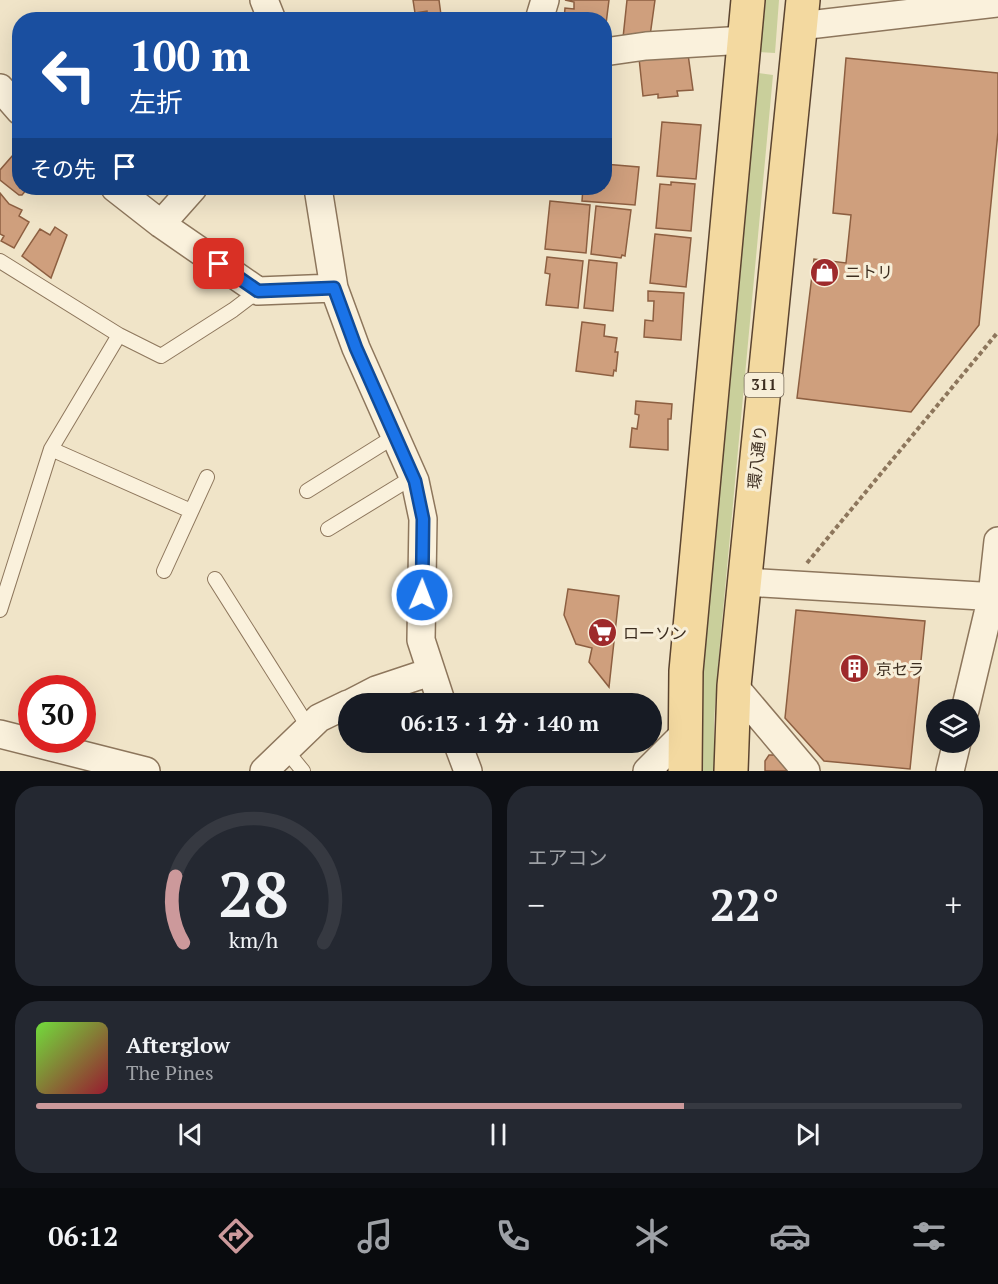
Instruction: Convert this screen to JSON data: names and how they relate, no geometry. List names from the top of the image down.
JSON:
{
  "streets": {
    "main road": ["311", "環八通り"]
  },
  "places": {
    "shop": ["ニトリ"],
    "supermarket": ["ローソン"],
    "building": ["京セラ"]
  },
  "page": {
    "turn": ["100 m", "左折"],
    "then": "その先",
    "limit": "30",
    "trip": "06:13 · 1 分 · 140 m",
    "tile": "エアコン",
    "heat": ["−", "22°", "+"],
    "song": ["Afterglow", "The Pines"],
    "tabs": "06:12",
    "gauge": ["28", "km/h"]
  }
}
